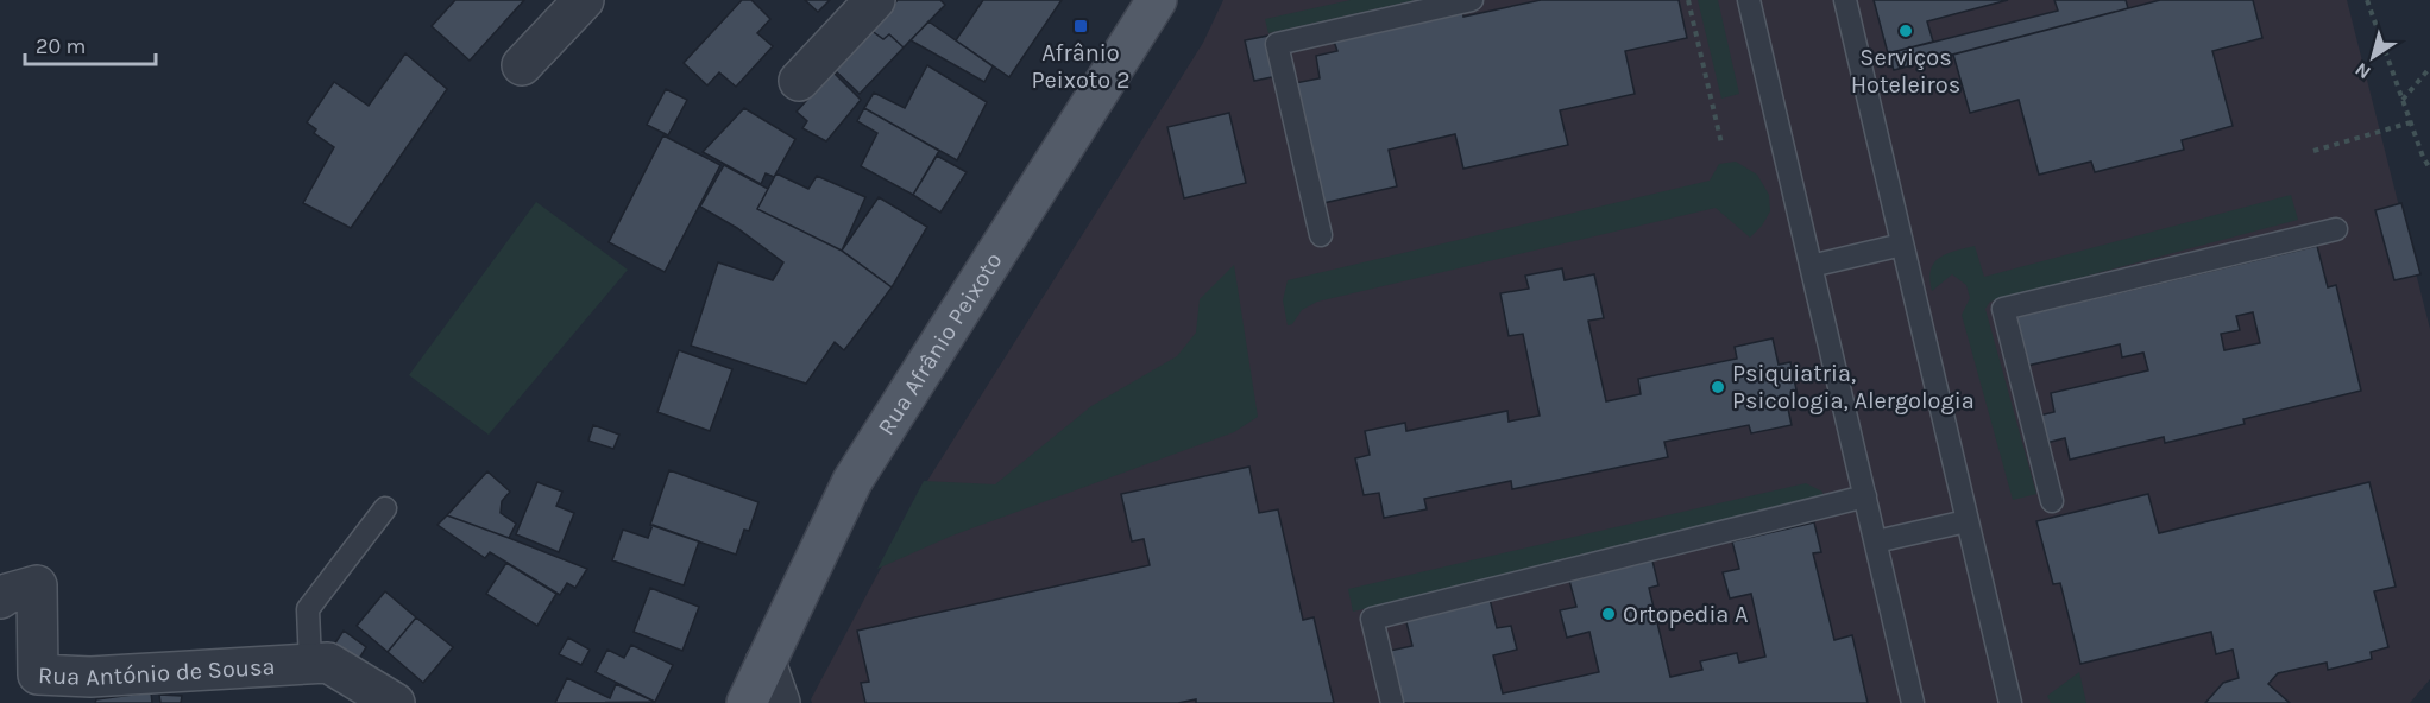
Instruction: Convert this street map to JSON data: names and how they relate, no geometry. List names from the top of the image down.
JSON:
{
  "streets": {
    "main road": ["Rua Afrânio Peixoto"],
    "street": ["Rua António de Sousa"]
  },
  "places": {
    "transit": ["Afrânio Peixoto 2"],
    "other": ["Serviços Hoteleiros", "Psiquiatria, Psicologia, Alergologia", "Ortopedia A"]
  },
  "scale_bar": "20 m",
  "north": "bottom left"
}
